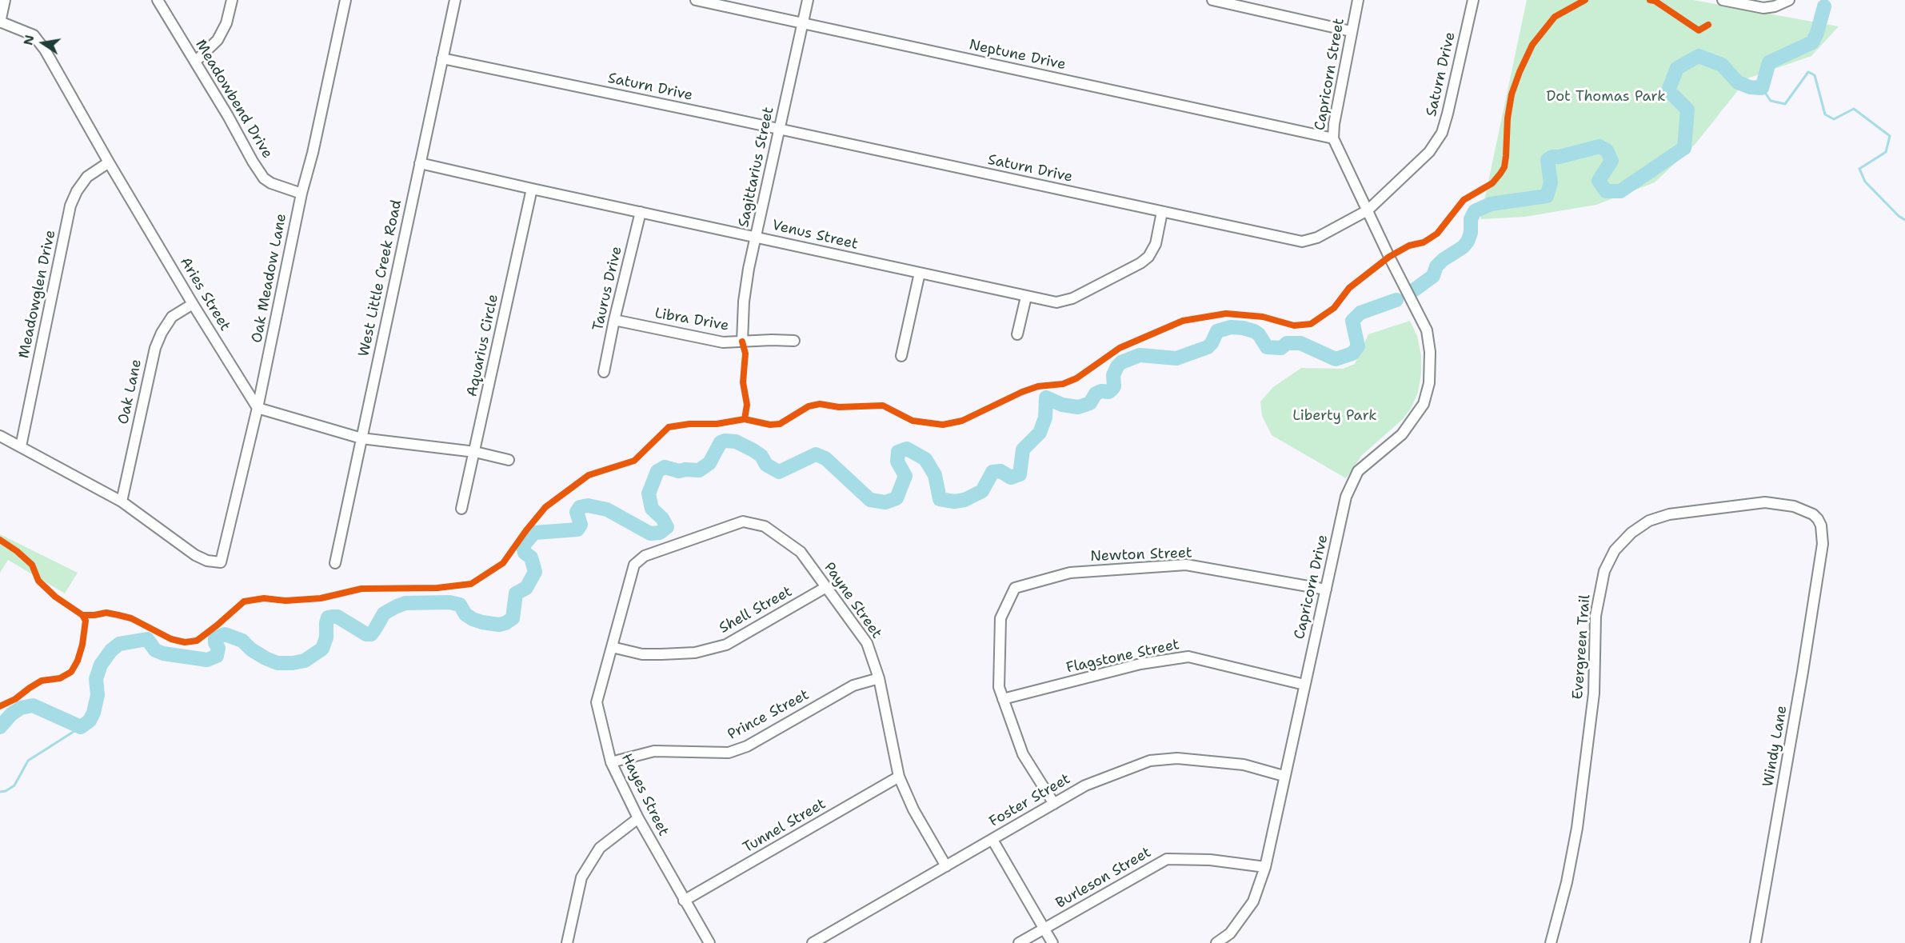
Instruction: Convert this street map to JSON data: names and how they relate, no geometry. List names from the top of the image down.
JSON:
{
  "streets": {
    "street": [
      "Neptune Drive",
      "Capricorn Street",
      "Saturn Drive",
      "Meadowbend Drive",
      "Sagittarius Street",
      "Venus Street",
      "Oak Meadow Lane",
      "West Little Creek Road",
      "Taurus Drive",
      "Meadowglen Drive",
      "Aries Street",
      "Libra Drive",
      "Aquarius Circle",
      "Oak Lane",
      "Newton Street",
      "Capricorn Drive",
      "Payne Street",
      "Shell Street",
      "Evergreen Trail",
      "Flagstone Street",
      "Prince Street",
      "Windy Lane",
      "Hayes Street",
      "Foster Street",
      "Tunnel Street",
      "Burleson Street"
    ]
  },
  "crossings": [
    ["Neptune Drive", "Capricorn Street"],
    ["Neptune Drive", "Sagittarius Street"],
    ["Capricorn Street", "Saturn Drive"],
    ["Capricorn Street", "Capricorn Drive"],
    ["Saturn Drive", "Sagittarius Street"],
    ["Saturn Drive", "Venus Street"],
    ["Saturn Drive", "West Little Creek Road"],
    ["Meadowbend Drive", "Oak Meadow Lane"],
    ["Sagittarius Street", "Venus Street"],
    ["Sagittarius Street", "Libra Drive"],
    ["Venus Street", "West Little Creek Road"],
    ["Venus Street", "Taurus Drive"],
    ["Venus Street", "Aquarius Circle"],
    ["Oak Meadow Lane", "Aries Street"],
    ["Oak Meadow Lane", "Oak Lane"],
    ["Taurus Drive", "Libra Drive"],
    ["Meadowglen Drive", "Aries Street"],
    ["Aries Street", "Oak Lane"],
    ["Newton Street", "Capricorn Drive"],
    ["Newton Street", "Flagstone Street"],
    ["Capricorn Drive", "Flagstone Street"],
    ["Capricorn Drive", "Foster Street"],
    ["Capricorn Drive", "Burleson Street"],
    ["Payne Street", "Shell Street"],
    ["Payne Street", "Prince Street"],
    ["Payne Street", "Hayes Street"],
    ["Payne Street", "Foster Street"],
    ["Payne Street", "Tunnel Street"],
    ["Shell Street", "Hayes Street"],
    ["Evergreen Trail", "Windy Lane"],
    ["Prince Street", "Hayes Street"],
    ["Hayes Street", "Tunnel Street"]
  ],
  "parks": ["Dot Thomas Park", "Liberty Park"],
  "north": "left"
}
